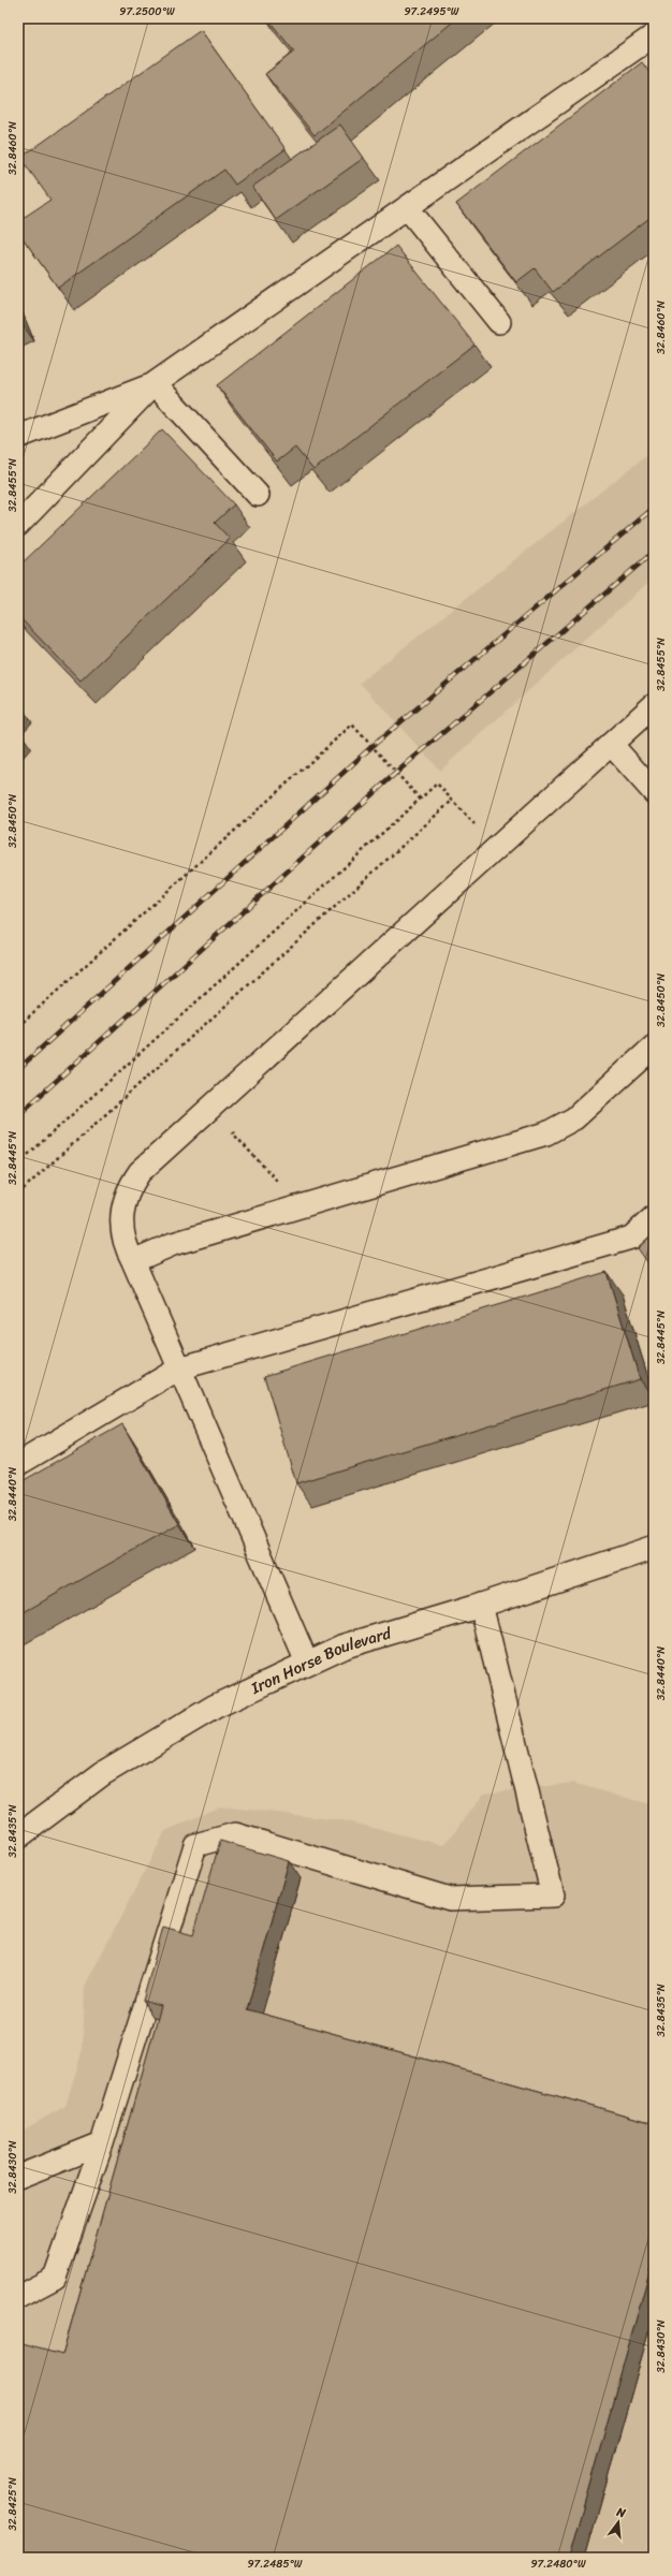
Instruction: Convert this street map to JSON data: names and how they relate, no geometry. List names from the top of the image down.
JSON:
{
  "streets": {
    "street": ["Iron Horse Boulevard"]
  },
  "north": "top",
  "coordinates": [
    "97.2500°W",
    "97.2495°W",
    "32.8460°N",
    "32.8455°N",
    "32.8450°N",
    "32.8445°N",
    "32.8440°N",
    "32.8435°N",
    "32.8430°N",
    "32.8425°N",
    "97.2485°W",
    "97.2480°W"
  ]
}
